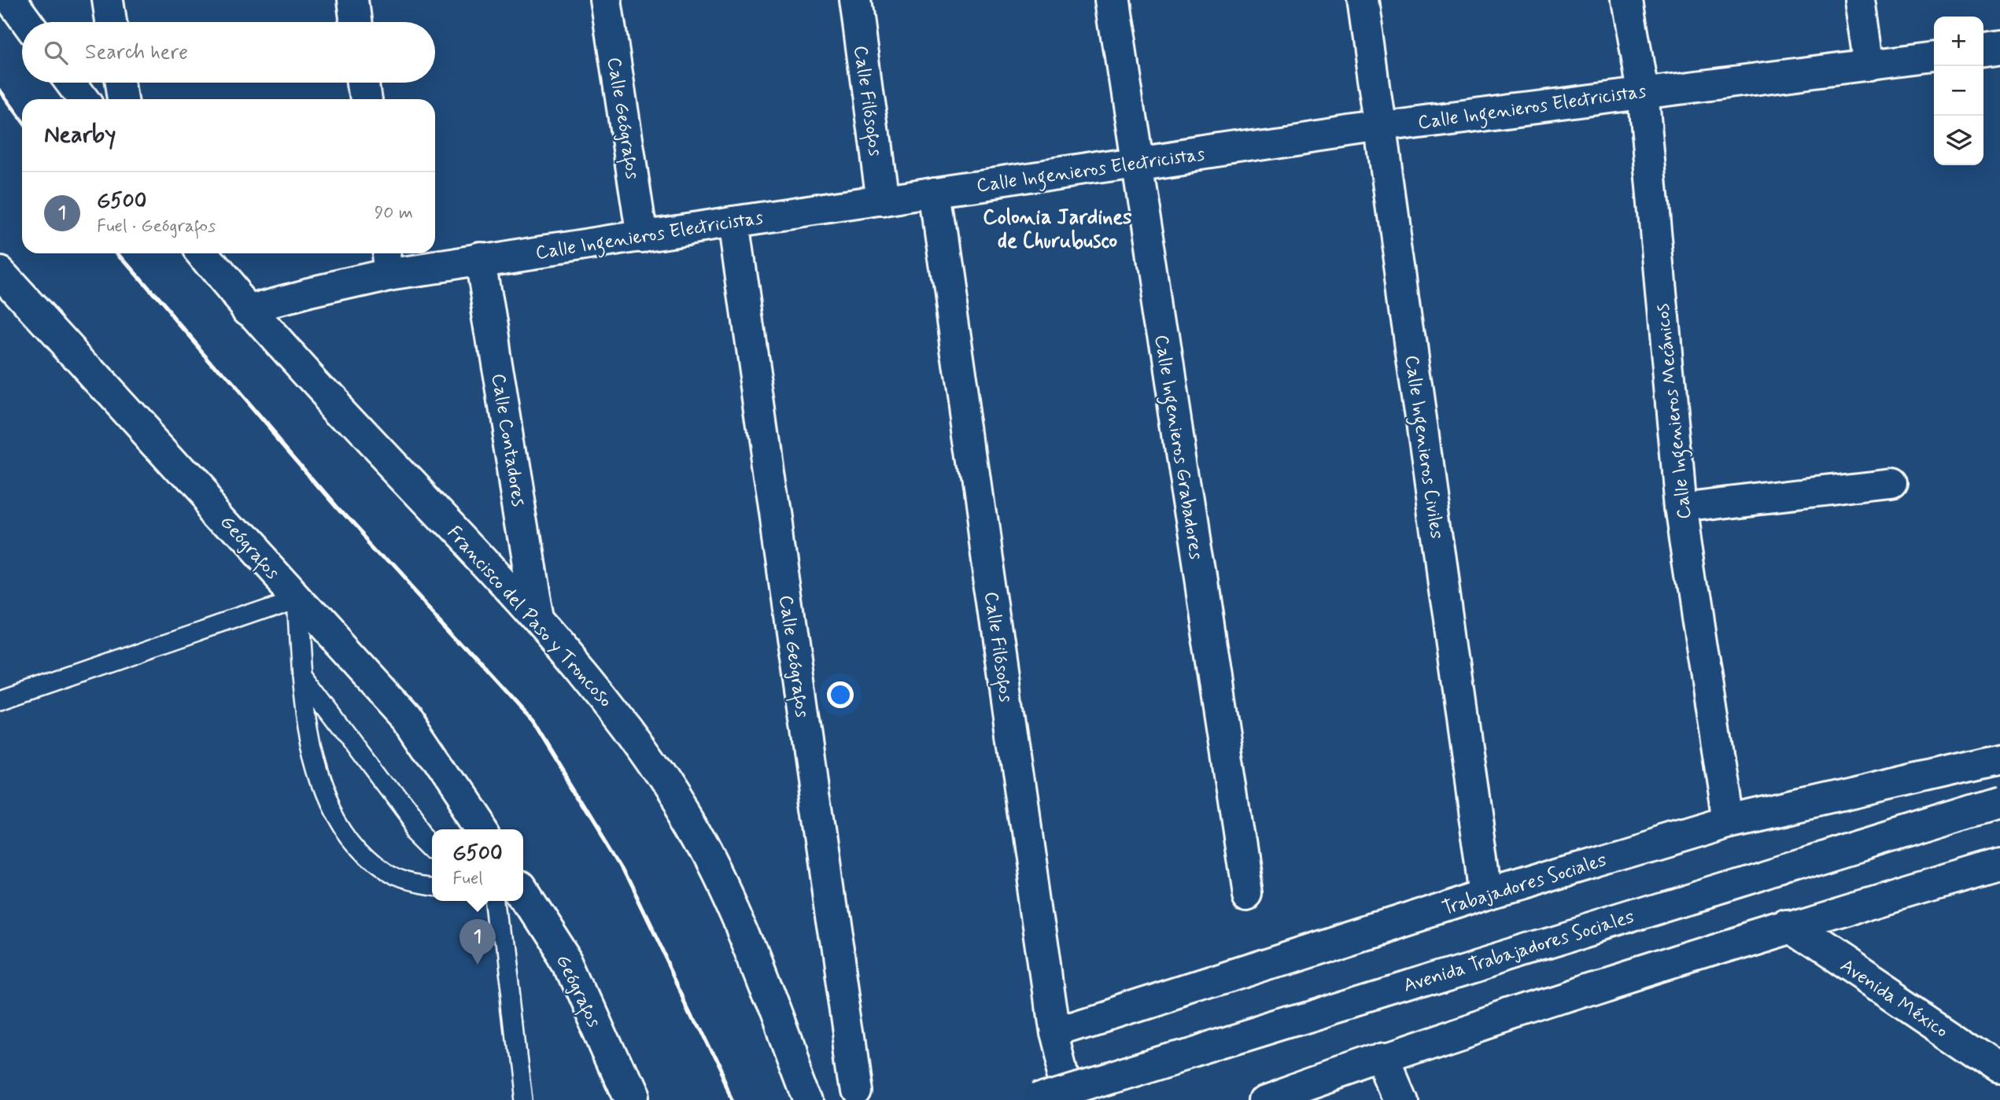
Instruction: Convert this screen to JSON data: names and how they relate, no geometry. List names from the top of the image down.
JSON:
{
  "streets": {
    "street": [
      "Calle Filósofos",
      "Calle Ingenieros Electricistas",
      "Calle Geógrafos",
      "Calle Ingenieros Mecánicos",
      "Calle Contadores",
      "Calle Ingenieros Grabadores",
      "Calle Ingenieros Civiles",
      "Geógrafos",
      "Francisco del Paso y Troncoso",
      "Trabajadores Sociales",
      "Avenida Trabajadores Sociales",
      "Avenida México"
    ]
  },
  "crossings": [
    ["Calle Filósofos", "Calle Ingenieros Electricistas"],
    ["Calle Filósofos", "Trabajadores Sociales"],
    ["Calle Ingenieros Electricistas", "Calle Geógrafos"],
    ["Calle Ingenieros Electricistas", "Calle Ingenieros Mecánicos"],
    ["Calle Ingenieros Electricistas", "Calle Contadores"],
    ["Calle Ingenieros Electricistas", "Calle Ingenieros Grabadores"],
    ["Calle Ingenieros Electricistas", "Calle Ingenieros Civiles"],
    ["Calle Ingenieros Electricistas", "Francisco del Paso y Troncoso"],
    ["Calle Ingenieros Mecánicos", "Trabajadores Sociales"],
    ["Calle Contadores", "Francisco del Paso y Troncoso"],
    ["Calle Ingenieros Civiles", "Trabajadores Sociales"]
  ],
  "districts": ["Colonia Jardines de Churubusco"],
  "page": {
    "map_buttons": ["+", "−"],
    "search": "Search here",
    "heading": "Nearby",
    "list": [
      {
        "mark": "1",
        "name": "G500",
        "note": "Fuel · Geógrafos",
        "value": "90 m"
      }
    ],
    "popup": ["G500", "Fuel"],
    "pins": "1"
  }
}
